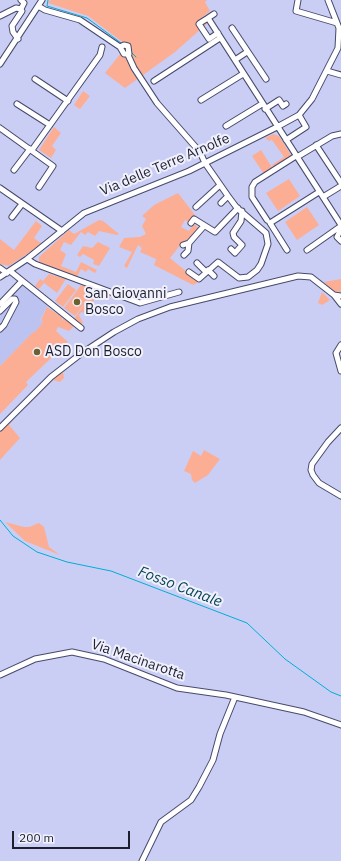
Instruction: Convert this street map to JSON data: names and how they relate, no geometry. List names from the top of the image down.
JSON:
{
  "streets": {
    "street": ["Via delle Terre Arnolfe", "Via Macinarotta"]
  },
  "water": ["Fosso Canale"],
  "places": ["San Giovanni Bosco", "ASD Don Bosco"],
  "scale_bar": "200 m"
}
